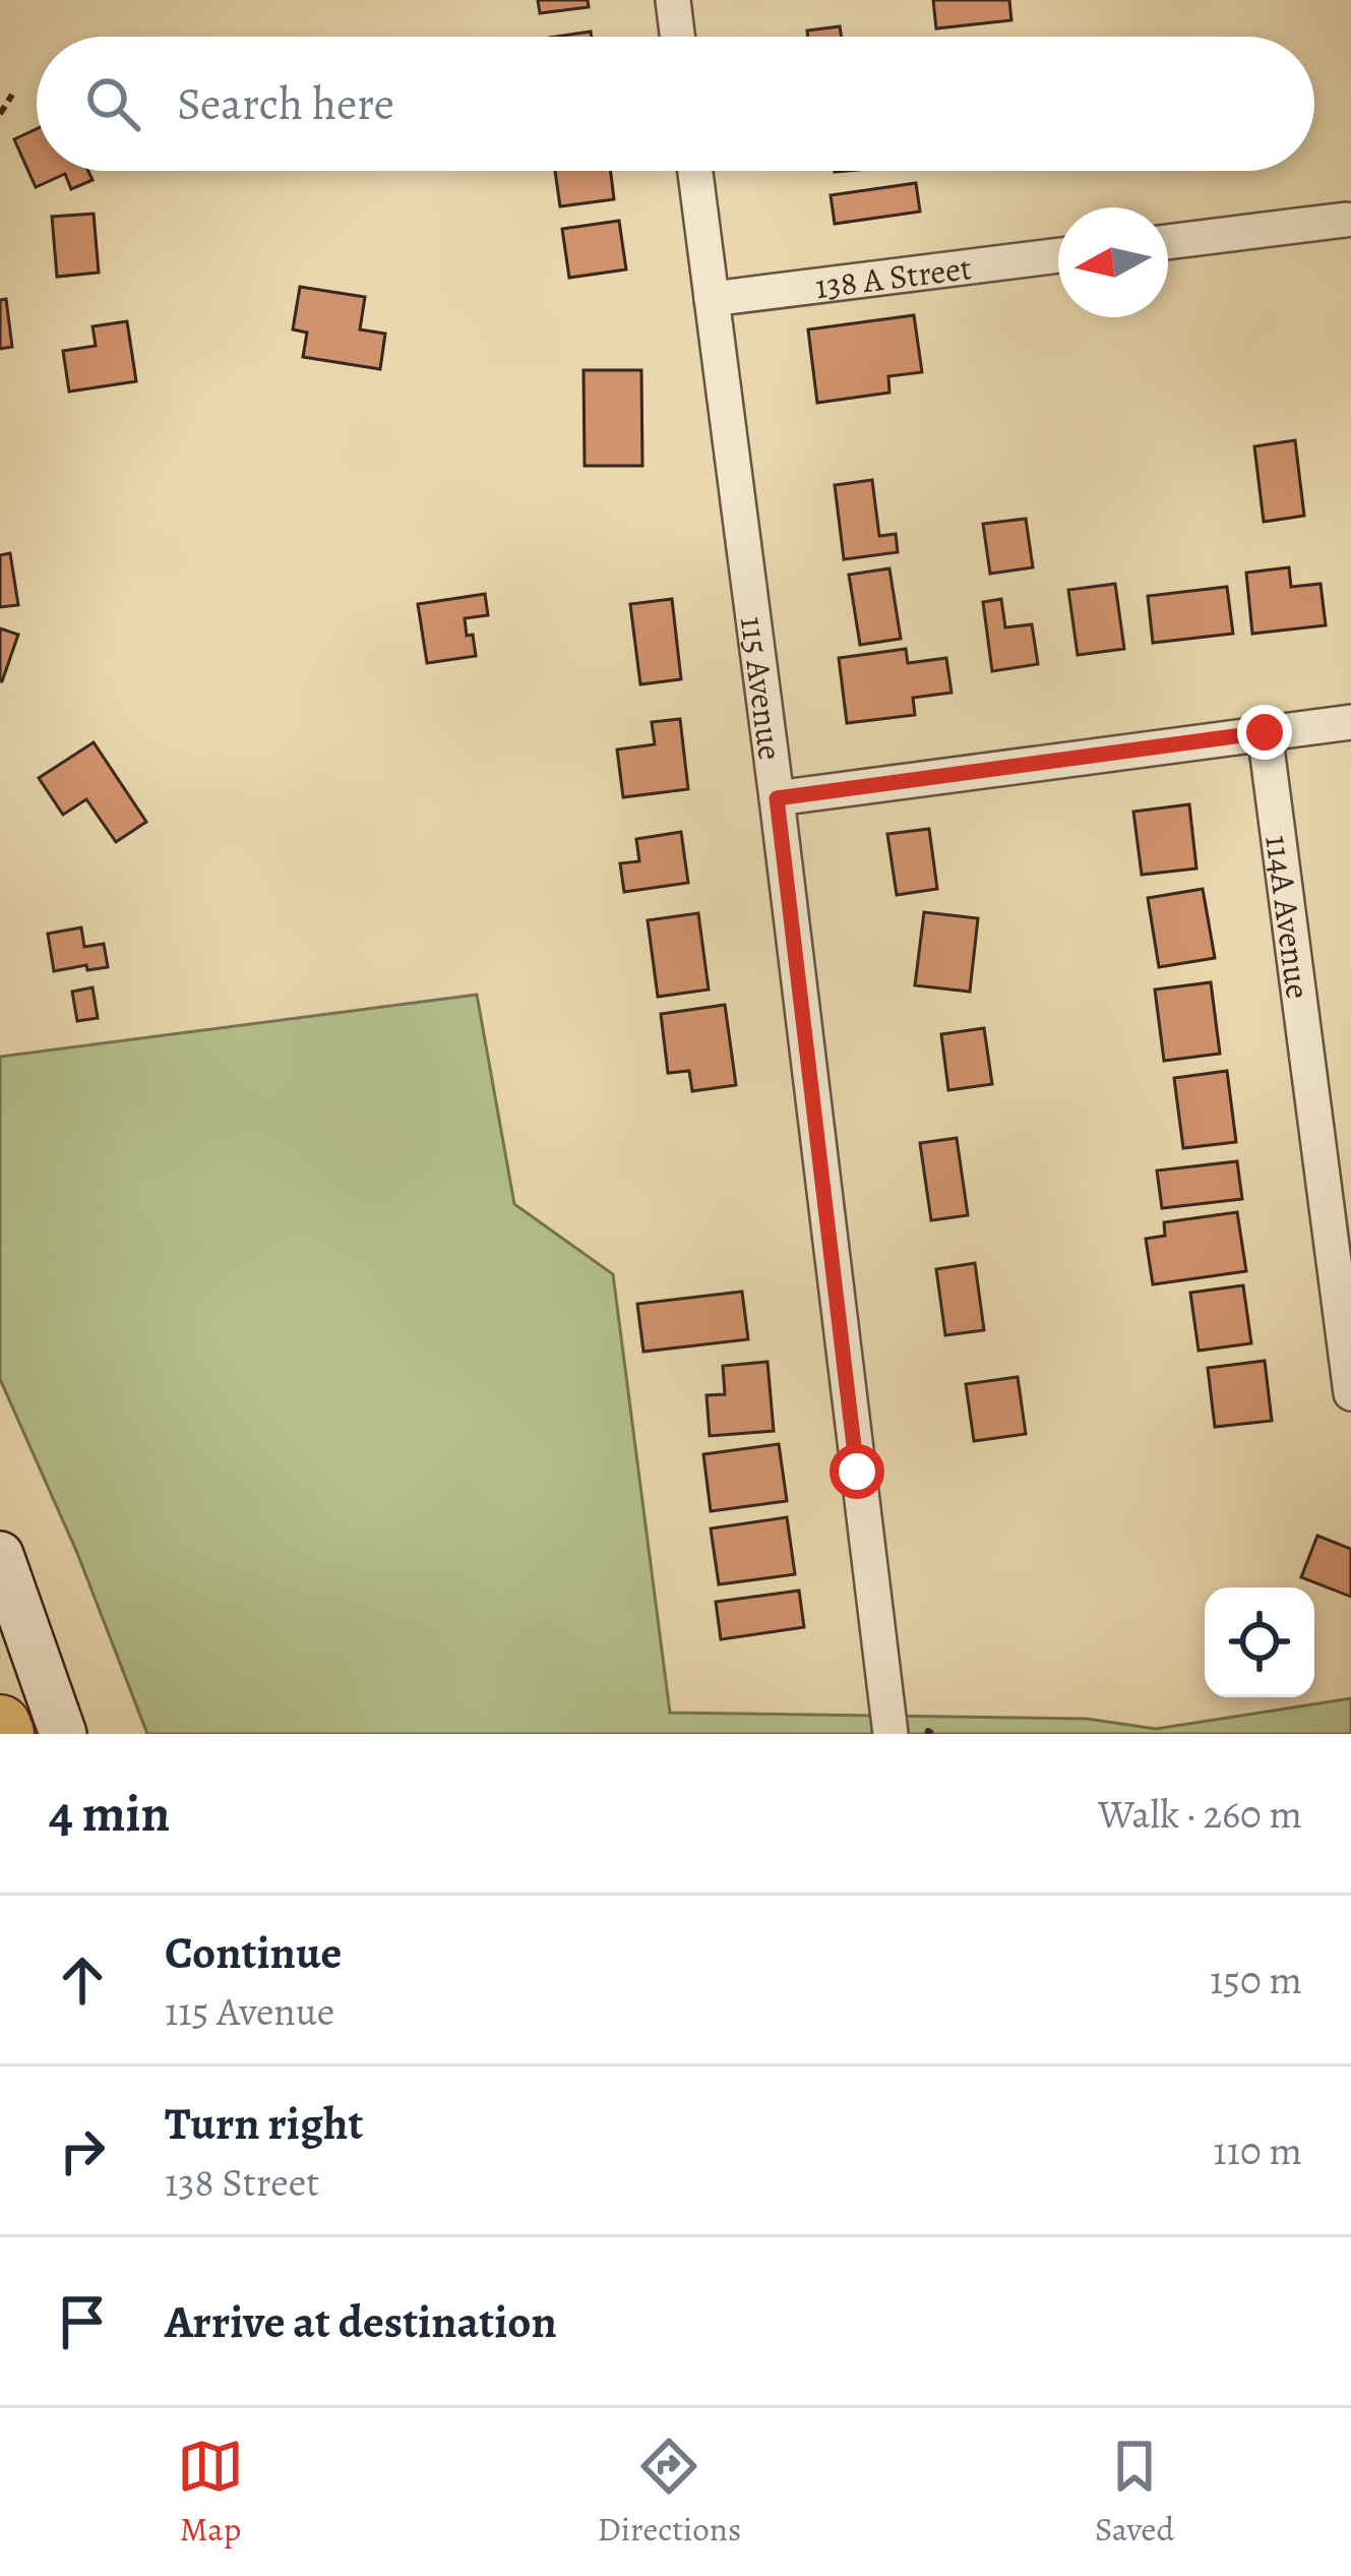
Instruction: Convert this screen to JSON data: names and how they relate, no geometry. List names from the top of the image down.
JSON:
{
  "streets": {
    "street": ["138 A Street", "115 Avenue", "114A Avenue"]
  },
  "crossings": [
    ["138 A Street", "115 Avenue"]
  ],
  "north": "left",
  "page": {
    "search": "Search here",
    "heading": ["4 min", "Walk · 260 m"],
    "list": [
      ["Continue", "115 Avenue", "150 m"],
      ["Turn right", "138 Street", "110 m"],
      "Arrive at destination"
    ],
    "nav": ["Map", "Directions", "Saved"]
  }
}
